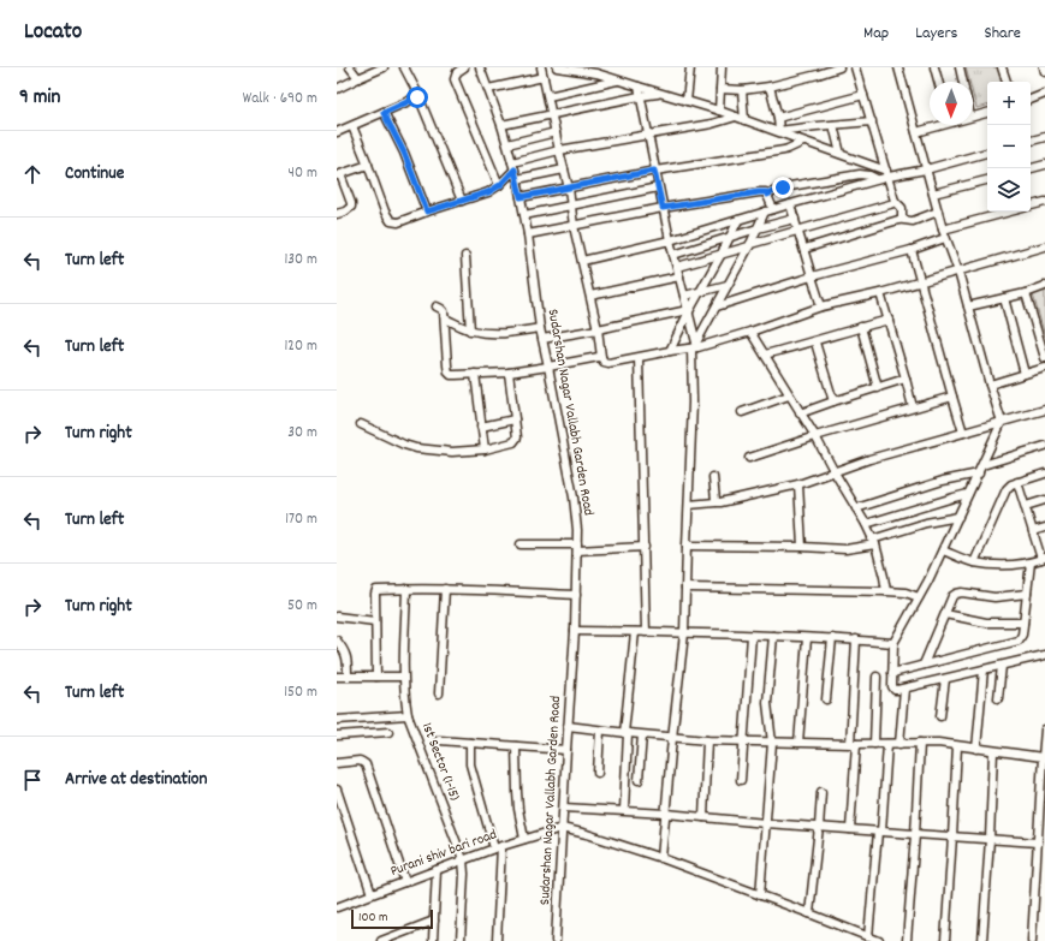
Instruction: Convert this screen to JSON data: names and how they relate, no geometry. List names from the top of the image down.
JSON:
{
  "streets": {
    "street": ["Sudarshan Nagar Vallabh Garden Road", "1st Sector (1-15)", "Purani shiv bari road"]
  },
  "crossings": [
    ["Sudarshan Nagar Vallabh Garden Road", "Purani shiv bari road"],
    ["1st Sector (1-15)", "Purani shiv bari road"]
  ],
  "scale_bar": "100 m",
  "north": "bottom",
  "page": {
    "header": "Locato",
    "nav": ["Map", "Layers", "Share"],
    "heading": ["9 min", "Walk · 690 m"],
    "map_buttons": ["+", "−"],
    "list": [
      ["Continue", "40 m"],
      ["Turn left", "130 m"],
      ["Turn left", "120 m"],
      ["Turn right", "30 m"],
      ["Turn left", "170 m"],
      ["Turn right", "50 m"],
      ["Turn left", "150 m"],
      "Arrive at destination"
    ],
    "scale": "100 m"
  }
}
